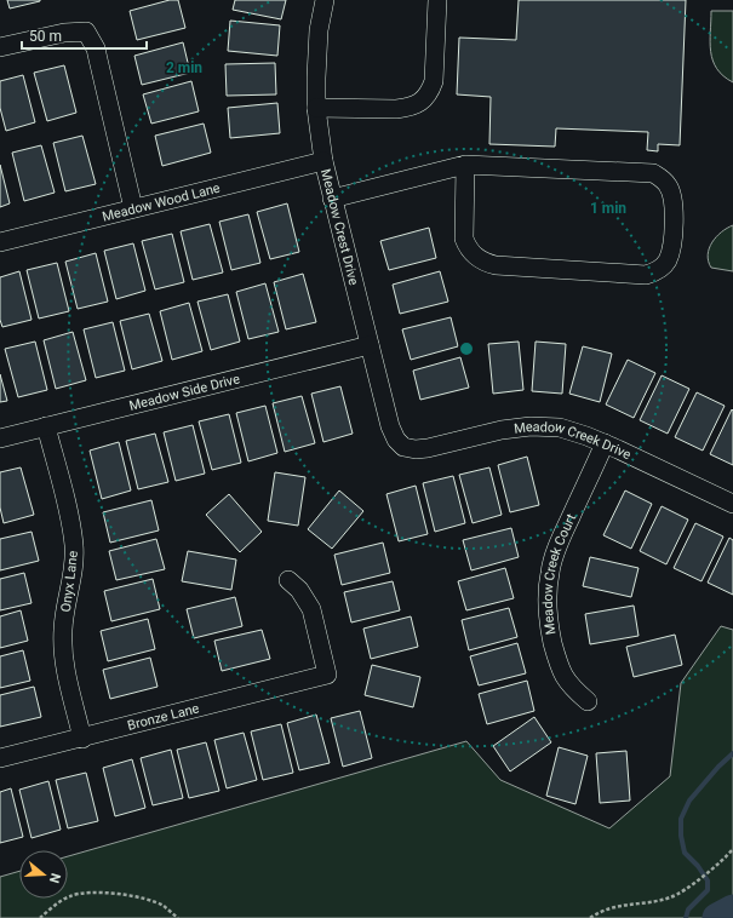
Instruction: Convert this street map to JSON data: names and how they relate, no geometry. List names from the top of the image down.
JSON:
{
  "streets": {
    "street": [
      "Meadow Wood Lane",
      "Meadow Crest Drive",
      "Meadow Side Drive",
      "Meadow Creek Drive",
      "Meadow Creek Court",
      "Onyx Lane",
      "Bronze Lane"
    ]
  },
  "crossings": [
    ["Meadow Wood Lane", "Meadow Crest Drive"],
    ["Meadow Crest Drive", "Meadow Side Drive"],
    ["Meadow Crest Drive", "Meadow Creek Drive"],
    ["Meadow Side Drive", "Onyx Lane"],
    ["Meadow Creek Drive", "Meadow Creek Court"],
    ["Onyx Lane", "Bronze Lane"]
  ],
  "scale_bar": "50 m",
  "north": "right",
  "rings": ["2 min", "1 min"]
}
